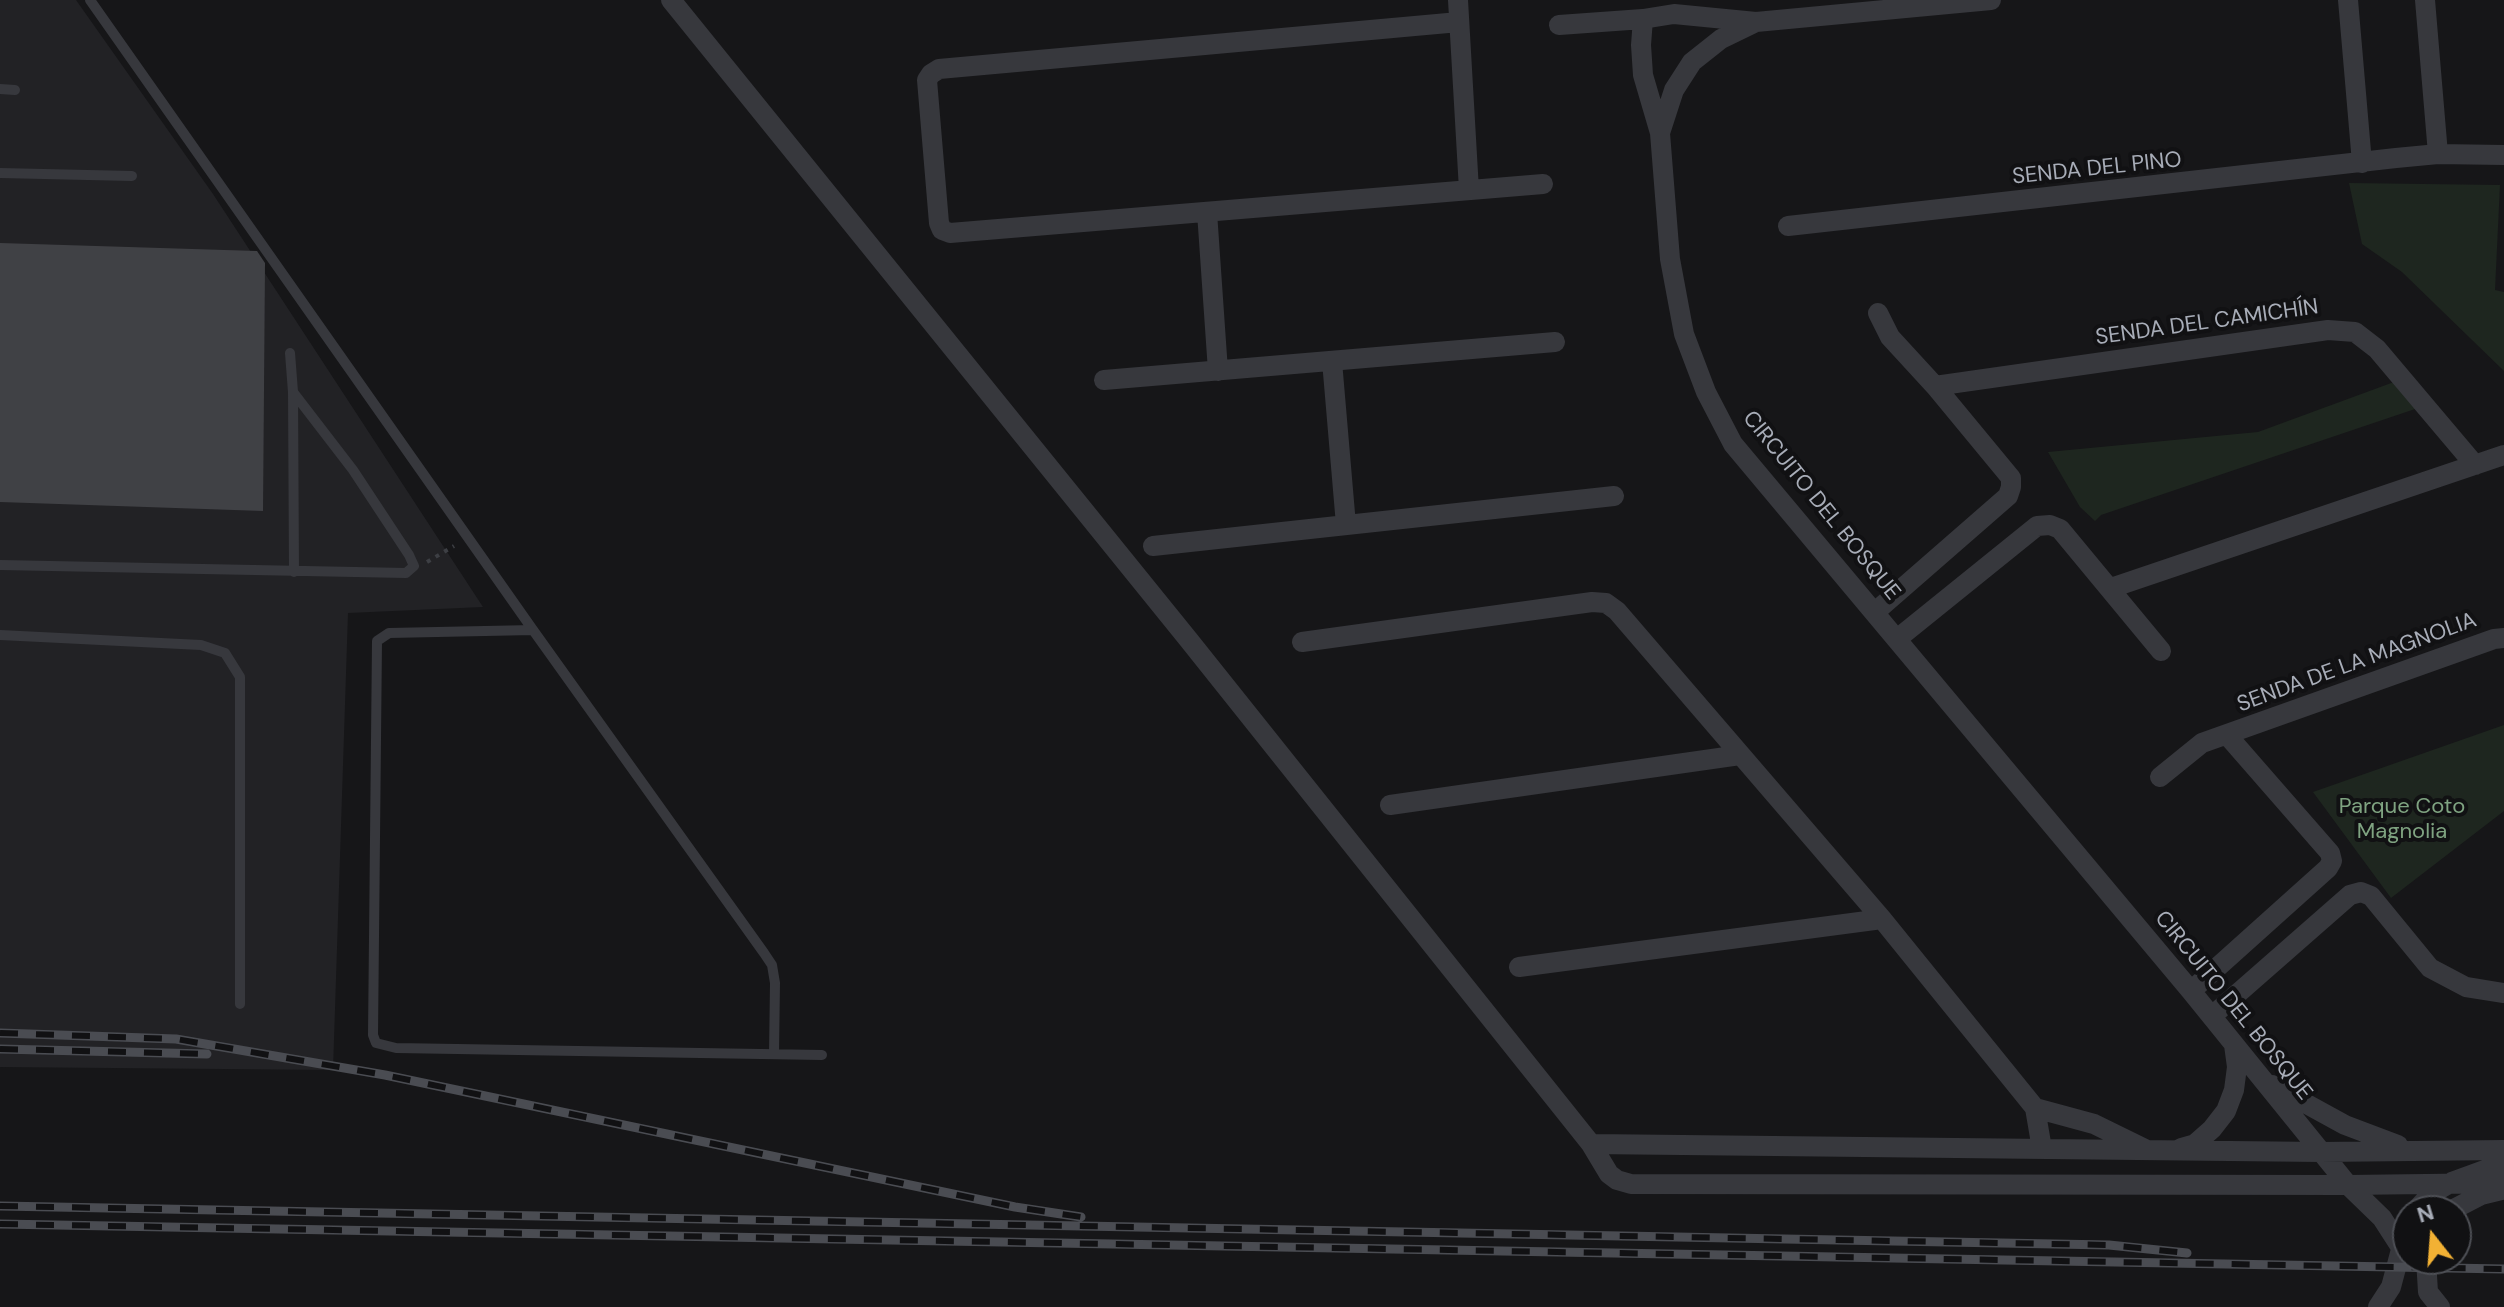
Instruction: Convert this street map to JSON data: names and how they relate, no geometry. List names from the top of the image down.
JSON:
{
  "streets": {
    "street": [
      "SENDA DEL PINO",
      "SENDA DEL CAMICHÍN",
      "CIRCUITO DEL BOSQUE",
      "SENDA DE LA MAGNOLIA"
    ]
  },
  "crossings": [
    ["CIRCUITO DEL BOSQUE", "SENDA DE LA MAGNOLIA"]
  ],
  "parks": ["Parque Coto Magnolia"],
  "north": "top"
}
